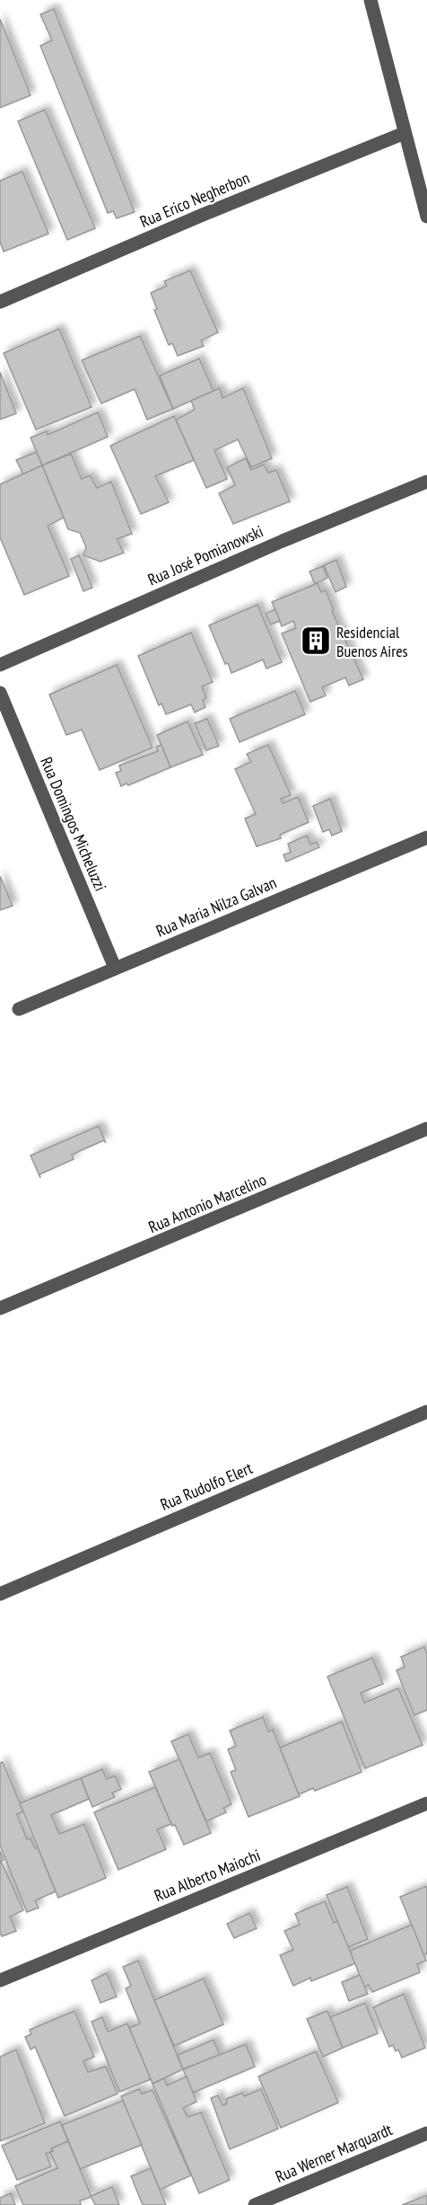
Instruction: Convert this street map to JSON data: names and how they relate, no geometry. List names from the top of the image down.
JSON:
{
  "streets": {
    "street": [
      "Rua Erico Negherbon",
      "Rua José Pomianowski",
      "Rua Domingos Micheluzzi",
      "Rua Maria Nilza Galvan",
      "Rua Antonio Marcelino",
      "Rua Rudolfo Elert",
      "Rua Alberto Maiochi",
      "Rua Werner Marquardt"
    ]
  },
  "crossings": [
    ["Rua Domingos Micheluzzi", "Rua Maria Nilza Galvan"]
  ],
  "places": {
    "building": ["Residencial Buenos Aires"]
  }
}
